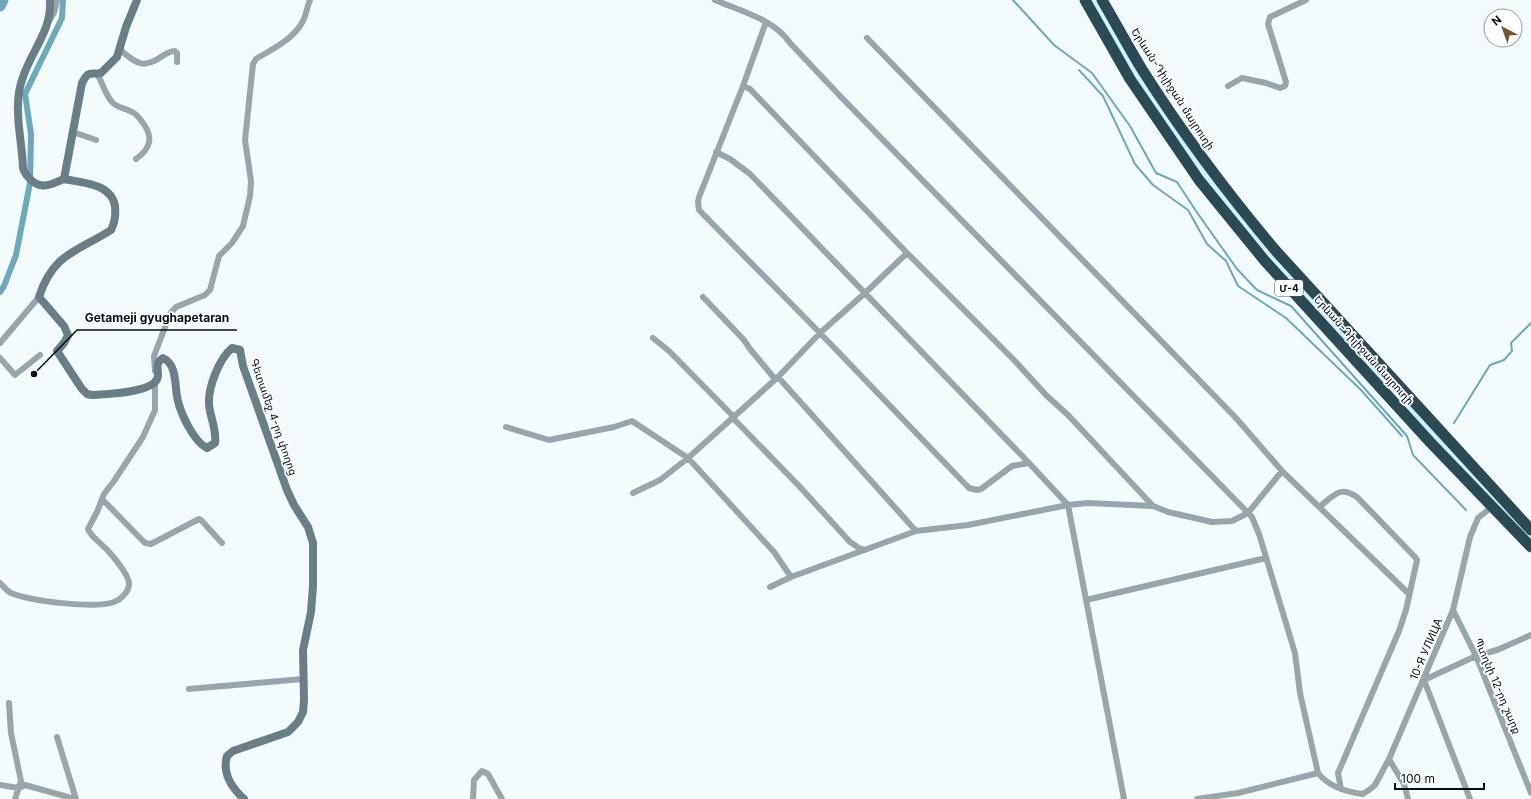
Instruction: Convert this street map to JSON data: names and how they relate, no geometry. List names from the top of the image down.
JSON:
{
  "streets": {
    "highway": ["Երևան-Դիլիջան մայրուղի", "Մ-4"],
    "street": ["Գետամեջ 4-րդ փողոց", "10-Я УЛИЦА", "Պտղնի 12-րդ շարք"]
  },
  "crossings": [
    ["Երևան-Դիլիջան մայրուղի", "10-Я УЛИЦА"],
    ["10-Я УЛИЦА", "Պտղնի 12-րդ շարք"]
  ],
  "places": ["Getameji gyughapetaran"],
  "scale_bar": "100 m",
  "north": "top left"
}
